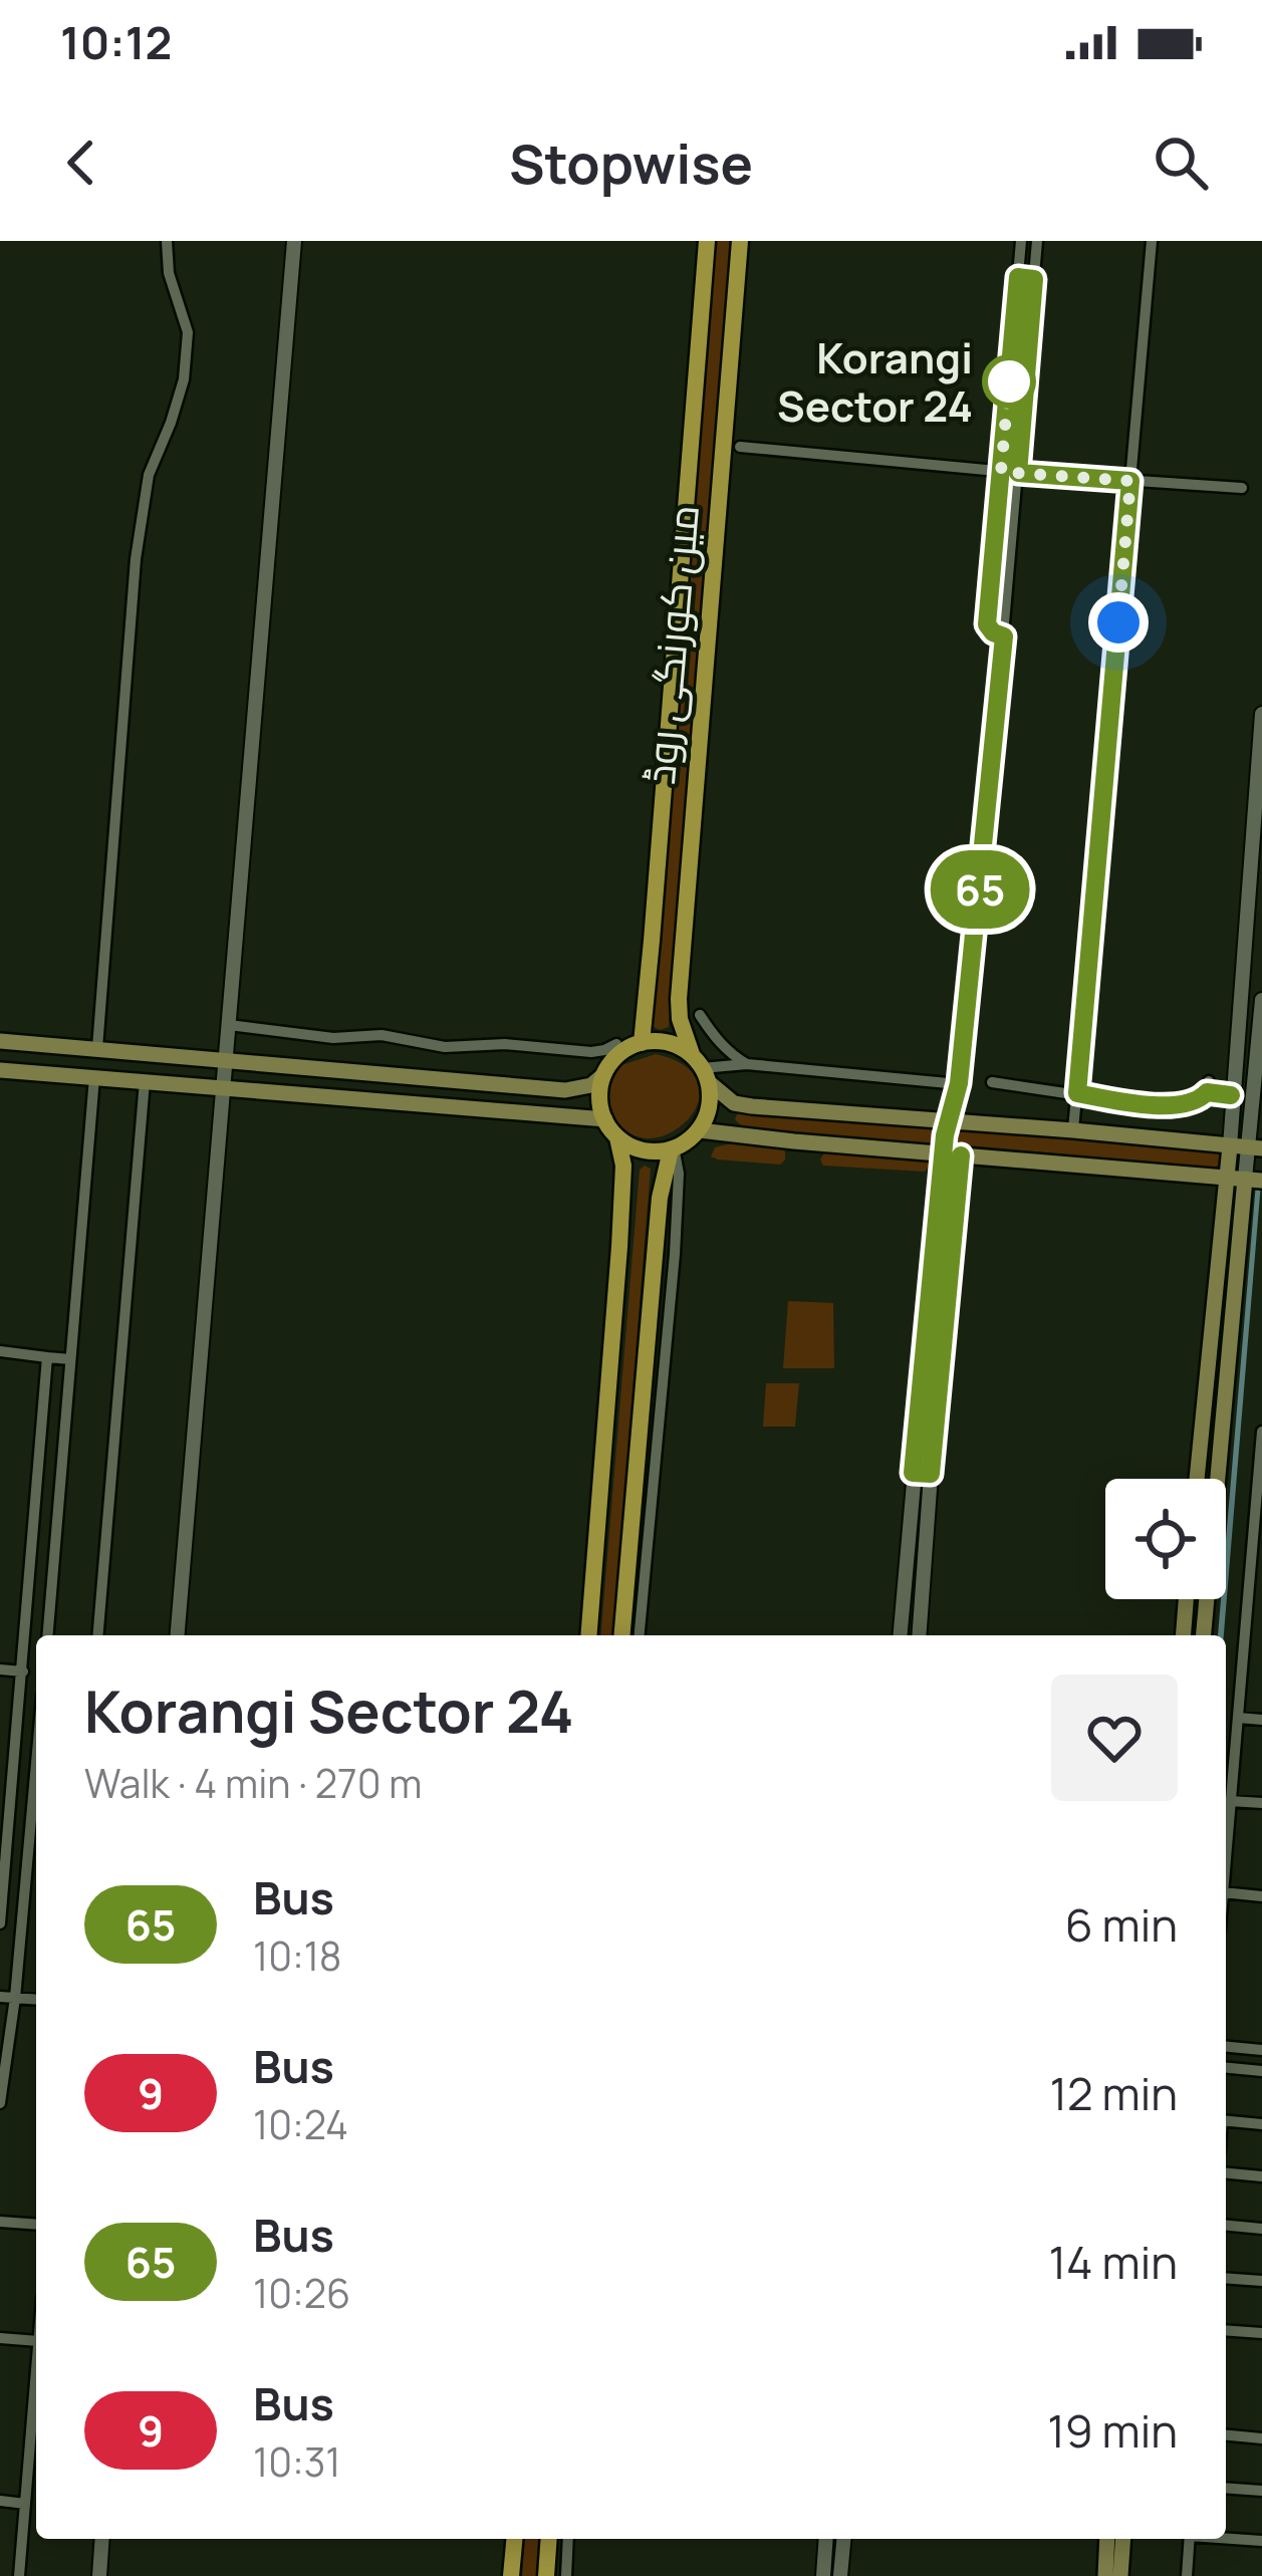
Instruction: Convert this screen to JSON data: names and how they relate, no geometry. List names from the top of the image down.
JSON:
{
  "streets": {
    "main road": ["مین کورنگی روڈ"]
  },
  "places": ["Korangi Sector 24"],
  "lines": ["bus line 65"],
  "page": {
    "status": "10:12",
    "header": "Stopwise",
    "on_map": "65",
    "heading": ["Korangi Sector 24", "Walk · 4 min · 270 m"],
    "list": [
      {
        "mark": "65",
        "name": "Bus",
        "note": "10:18",
        "value": "6 min"
      },
      {
        "mark": "9",
        "name": "Bus",
        "note": "10:24",
        "value": "12 min"
      },
      {
        "mark": "65",
        "name": "Bus",
        "note": "10:26",
        "value": "14 min"
      },
      {
        "mark": "9",
        "name": "Bus",
        "note": "10:31",
        "value": "19 min"
      }
    ]
  }
}
